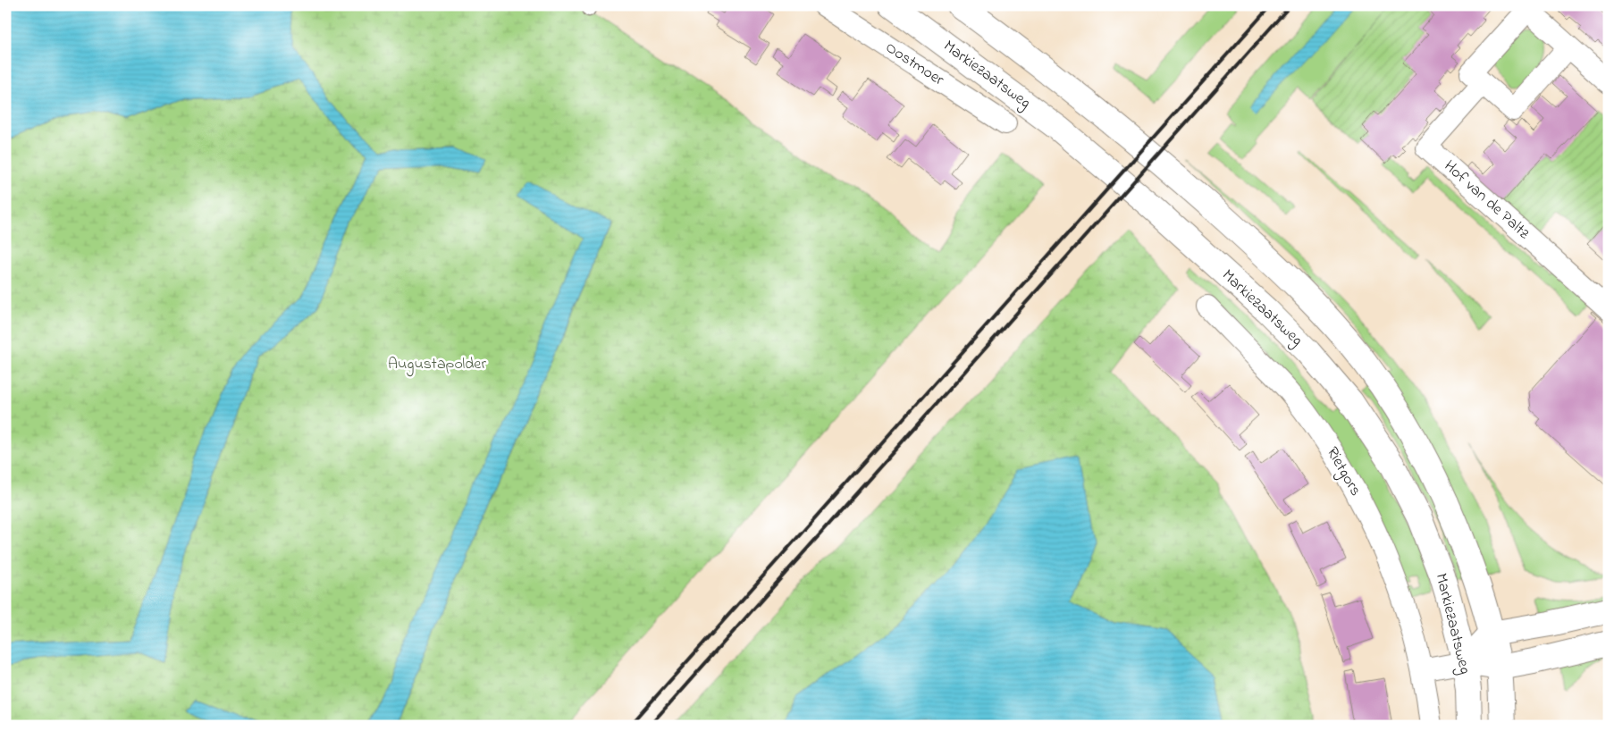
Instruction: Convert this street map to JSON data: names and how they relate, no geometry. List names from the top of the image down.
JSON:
{
  "streets": {
    "main road": ["Markiezaatsweg"],
    "street": ["Oostmoer", "Hof van de Paltz", "Rietgors"]
  },
  "parks": ["Augustapolder"]
}
